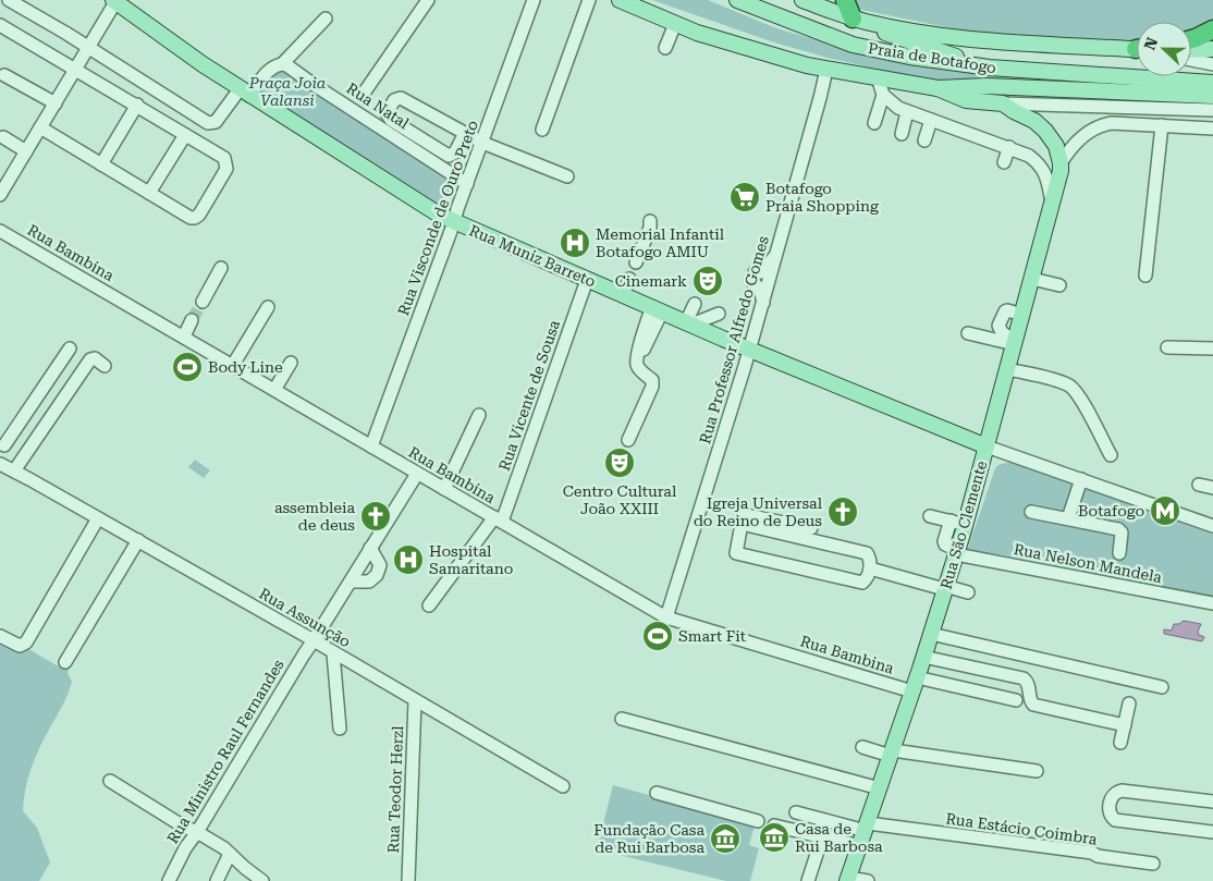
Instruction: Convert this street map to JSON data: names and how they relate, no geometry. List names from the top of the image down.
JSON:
{
  "streets": {
    "main road": ["Praia de Botafogo", "Rua Muniz Barreto", "Rua São Clemente"],
    "street": [
      "Rua Natal",
      "Rua Visconde de Ouro Preto",
      "Rua Bambina",
      "Rua Professor Alfredo Gomes",
      "Rua Vicente de Sousa",
      "Rua Nelson Mandela",
      "Rua Assunção",
      "Rua Ministro Raul Fernandes",
      "Rua Teodor Herzl",
      "Rua Estácio Coimbra"
    ]
  },
  "crossings": [
    ["Praia de Botafogo", "Rua Professor Alfredo Gomes"],
    ["Praia de Botafogo", "Rua São Clemente"],
    ["Rua Natal", "Rua Visconde de Ouro Preto"],
    ["Rua Visconde de Ouro Preto", "Rua Bambina"],
    ["Rua Visconde de Ouro Preto", "Rua Muniz Barreto"],
    ["Rua Bambina", "Rua Professor Alfredo Gomes"],
    ["Rua Bambina", "Rua Vicente de Sousa"],
    ["Rua Bambina", "Rua São Clemente"],
    ["Rua Bambina", "Rua Ministro Raul Fernandes"],
    ["Rua Muniz Barreto", "Rua Professor Alfredo Gomes"],
    ["Rua Muniz Barreto", "Rua Vicente de Sousa"],
    ["Rua Muniz Barreto", "Rua São Clemente"],
    ["Rua São Clemente", "Rua Nelson Mandela"],
    ["Rua São Clemente", "Rua Estácio Coimbra"],
    ["Rua Assunção", "Rua Ministro Raul Fernandes"],
    ["Rua Assunção", "Rua Teodor Herzl"]
  ],
  "parks": ["Praça Joia Valansi"],
  "places": {
    "supermarket": ["Botafogo Praia Shopping"],
    "hospital": ["Memorial Infantil Botafogo AMIU", "Hospital Samaritano"],
    "theatre": ["Cinemark", "Centro Cultural João XXIII"],
    "sports": ["Body Line", "Smart Fit"],
    "metro station": ["Botafogo"],
    "church": ["Igreja Universal do Reino de Deus", "assembleia de deus"],
    "museum": ["Casa de Rui Barbosa", "Fundação Casa de Rui Barbosa"]
  },
  "north": "left"
}
